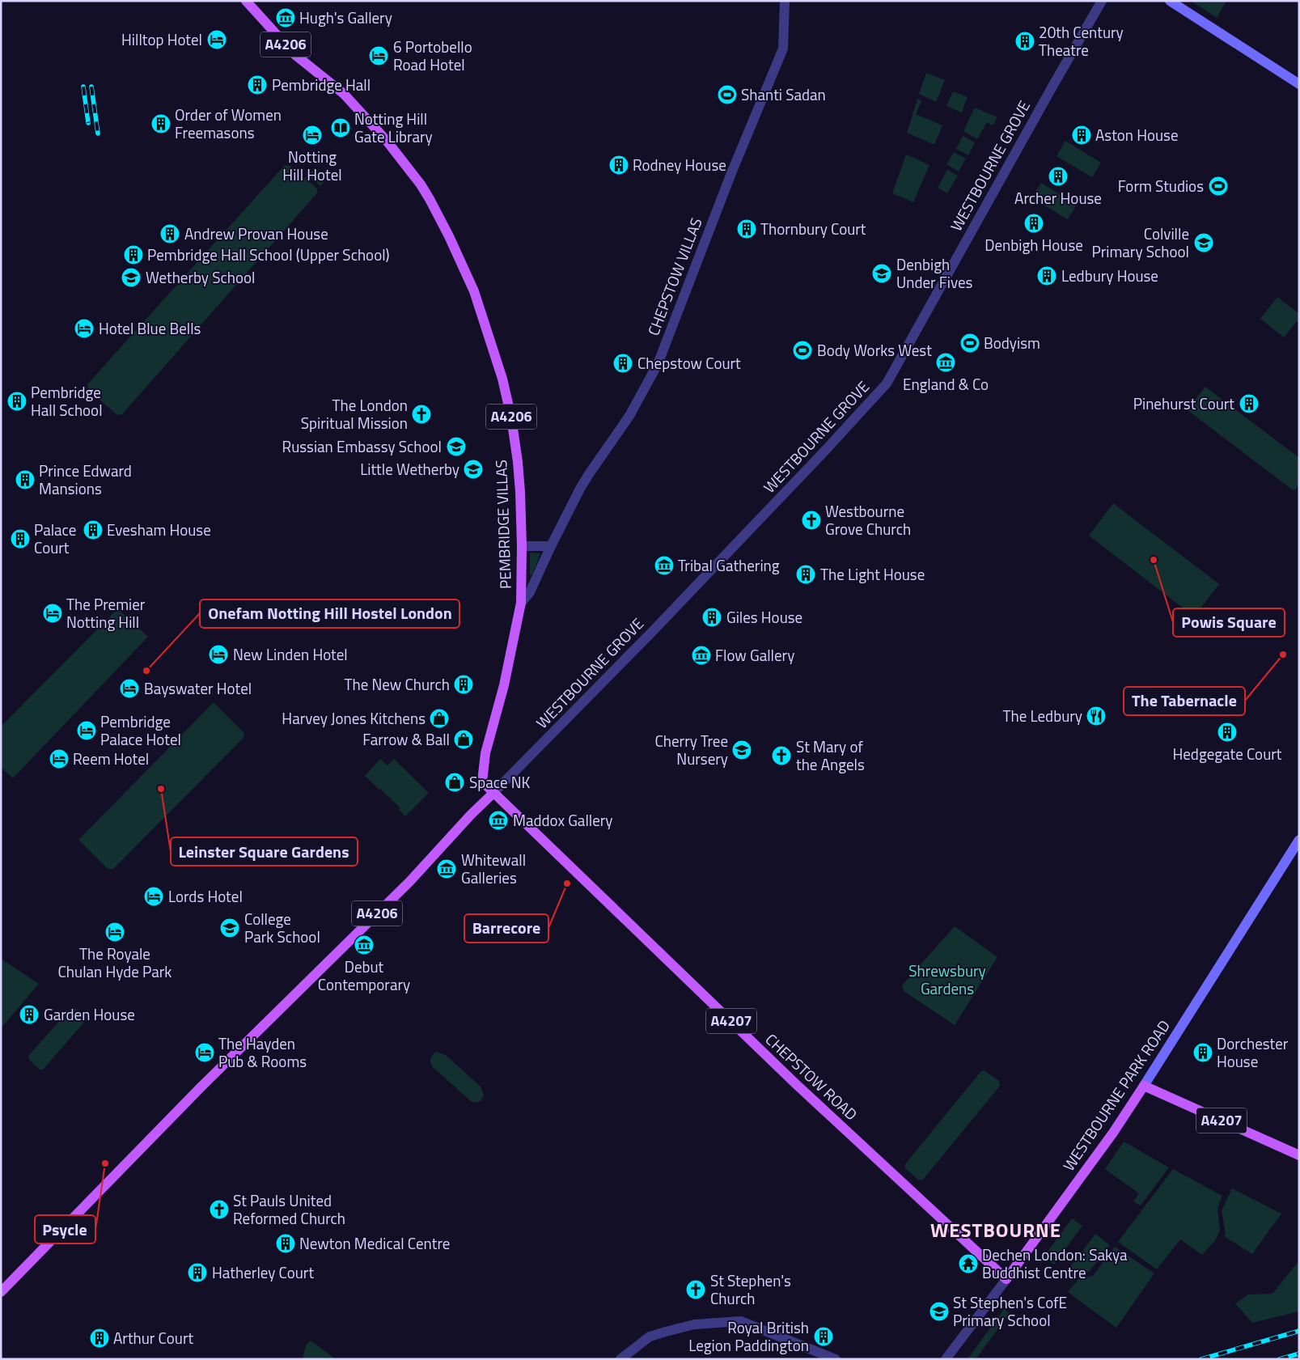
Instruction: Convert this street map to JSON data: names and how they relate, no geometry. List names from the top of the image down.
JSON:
{
  "streets": {
    "main road": [
      "A4206",
      "WESTBOURNE GROVE",
      "PEMBRIDGE VILLAS",
      "A4207",
      "CHEPSTOW ROAD",
      "WESTBOURNE PARK ROAD"
    ],
    "street": ["CHEPSTOW VILLAS"]
  },
  "crossings": [
    ["WESTBOURNE GROVE", "PEMBRIDGE VILLAS"],
    ["WESTBOURNE GROVE", "CHEPSTOW ROAD"],
    ["CHEPSTOW VILLAS", "PEMBRIDGE VILLAS"],
    ["PEMBRIDGE VILLAS", "CHEPSTOW ROAD"],
    ["A4207", "WESTBOURNE PARK ROAD"],
    ["CHEPSTOW ROAD", "WESTBOURNE PARK ROAD"]
  ],
  "districts": ["WESTBOURNE"],
  "parks": ["Shrewsbury Gardens"],
  "places": {
    "museum": [
      "Hugh's Gallery",
      "England & Co",
      "Tribal Gathering",
      "Flow Gallery",
      "Maddox Gallery",
      "Whitewall Galleries",
      "Debut Contemporary"
    ],
    "hotel": [
      "Hilltop Hotel",
      "6 Portobello Road Hotel",
      "Notting Hill Hotel",
      "Hotel Blue Bells",
      "The Premier Notting Hill",
      "New Linden Hotel",
      "Bayswater Hotel",
      "Pembridge Palace Hotel",
      "Reem Hotel",
      "Lords Hotel",
      "The Royale Chulan Hyde Park",
      "The Hayden Pub & Rooms"
    ],
    "building": [
      "20th Century Theatre",
      "Pembridge Hall",
      "Order of Women Freemasons",
      "Aston House",
      "Rodney House",
      "Archer House",
      "Denbigh House",
      "Thornbury Court",
      "Andrew Provan House",
      "Pembridge Hall School (Upper School)",
      "Ledbury House",
      "Chepstow Court",
      "Pembridge Hall School",
      "Pinehurst Court",
      "Prince Edward Mansions",
      "Evesham House",
      "Palace Court",
      "The Light House",
      "Giles House",
      "The New Church",
      "Hedgegate Court",
      "Garden House",
      "Dorchester House",
      "Newton Medical Centre",
      "Hatherley Court",
      "Royal British Legion Paddington",
      "Arthur Court"
    ],
    "sports": [
      "Shanti Sadan",
      "Form Studios",
      "Bodyism",
      "Body Works West"
    ],
    "library": ["Notting Hill Gate Library"],
    "school or university": [
      "Colville Primary School",
      "Denbigh Under Fives",
      "Wetherby School",
      "Russian Embassy School",
      "Little Wetherby",
      "Cherry Tree Nursery",
      "College Park School",
      "St Stephen's CofE Primary School"
    ],
    "church": [
      "The London Spiritual Mission",
      "Westbourne Grove Church",
      "St Mary of the Angels",
      "St Pauls United Reformed Church",
      "St Stephen's Church"
    ],
    "other": [
      "Powis Square",
      "The Tabernacle",
      "Onefam Notting Hill Hostel London",
      "Leinster Square Gardens",
      "Barrecore",
      "Psycle"
    ],
    "restaurant": ["The Ledbury"],
    "shop": ["Harvey Jones Kitchens", "Farrow & Ball", "Space NK"],
    "temple": ["Dechen London: Sakya Buddhist Centre"]
  }
}
